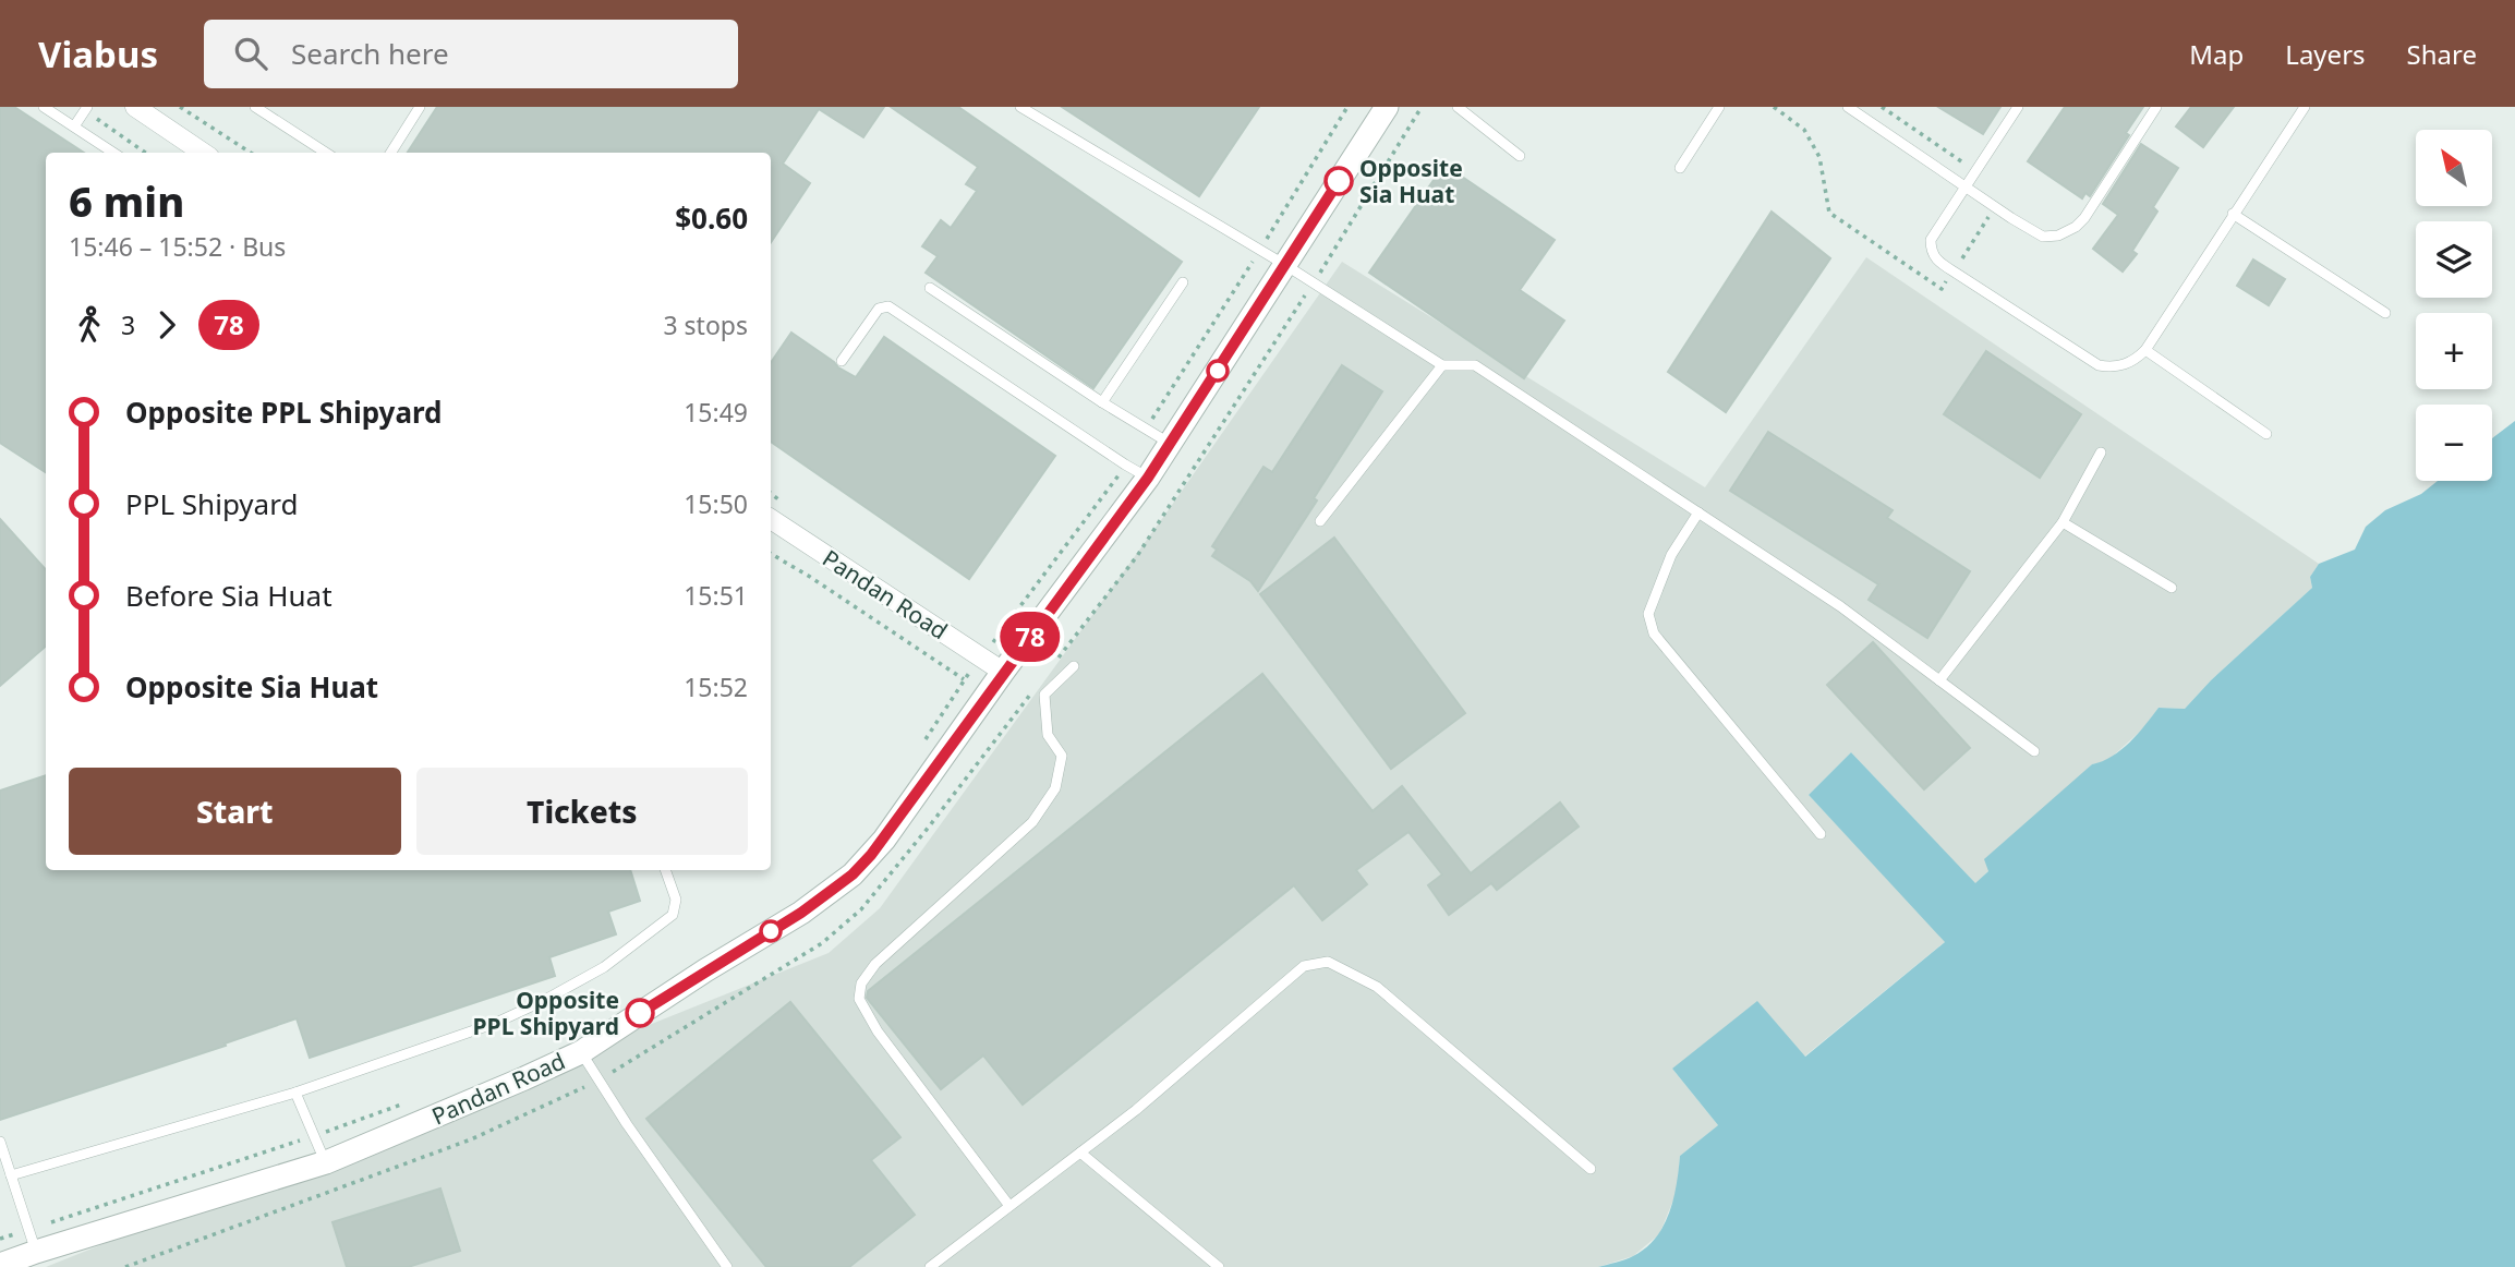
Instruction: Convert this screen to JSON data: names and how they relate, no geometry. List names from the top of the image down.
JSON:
{
  "streets": {
    "street": ["Pandan Road"]
  },
  "places": ["Opposite Sia Huat", "Opposite PPL Shipyard"],
  "lines": ["bus line 78"],
  "north": "top left",
  "page": {
    "header": "Viabus",
    "search": "Search here",
    "nav": ["Map", "Layers", "Share"],
    "on_map": "78",
    "map_buttons": ["+", "−"],
    "heading": ["6 min", "15:46 – 15:52 · Bus", "$0.60"],
    "legs": ["3", "78", "3 stops"],
    "list": [
      {
        "name": "Opposite PPL Shipyard",
        "value": "15:49"
      },
      {
        "name": "PPL Shipyard",
        "value": "15:50"
      },
      {
        "name": "Before Sia Huat",
        "value": "15:51"
      },
      {
        "name": "Opposite Sia Huat",
        "value": "15:52"
      }
    ],
    "buttons": ["Start", "Tickets"]
  }
}
